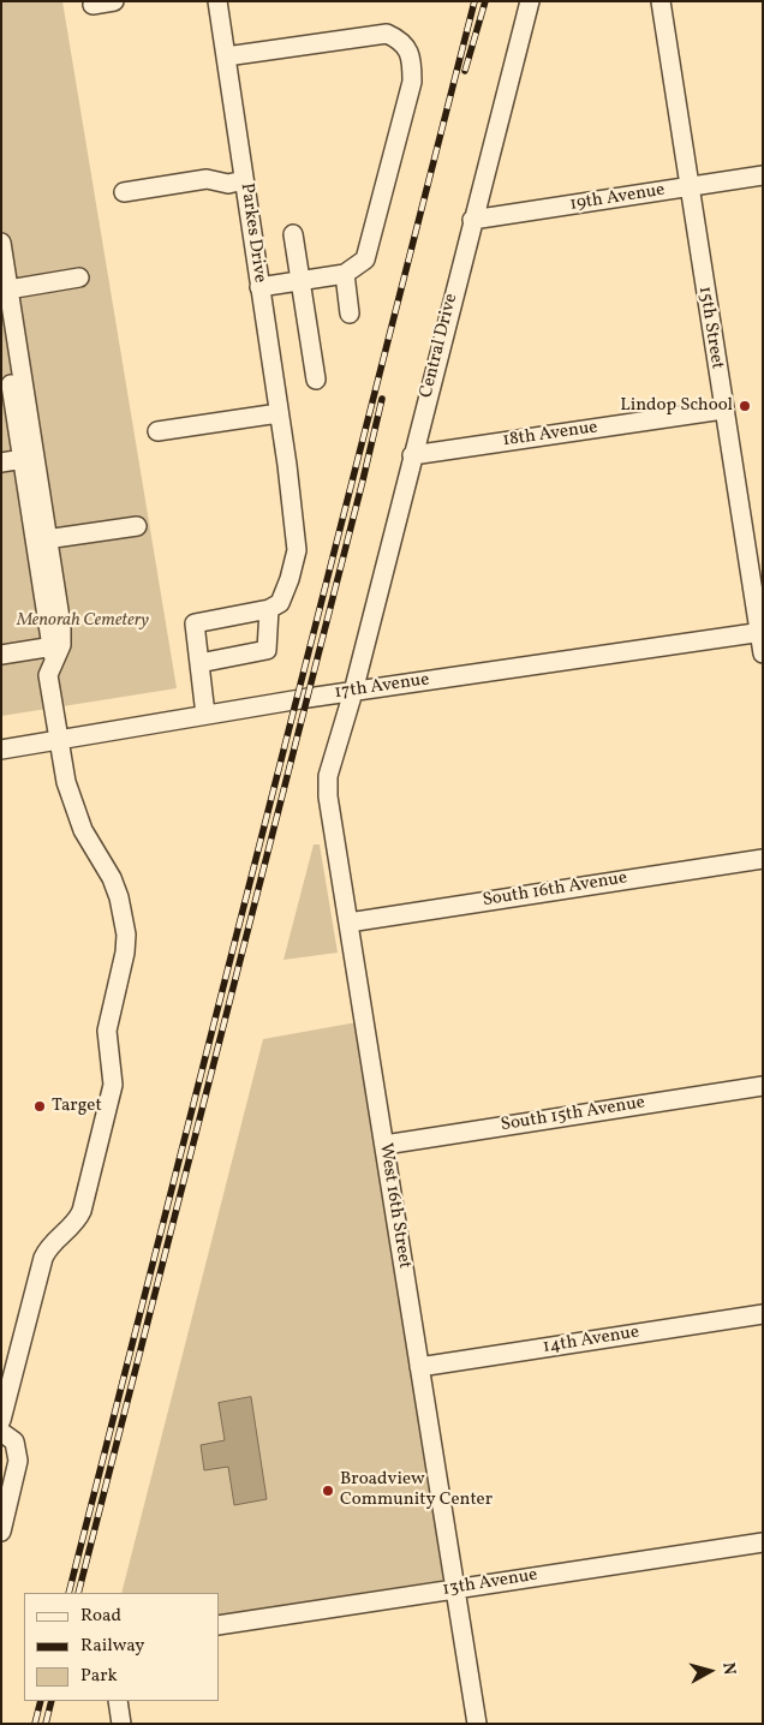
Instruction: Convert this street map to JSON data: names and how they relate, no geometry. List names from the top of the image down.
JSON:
{
  "streets": {
    "street": [
      "19th Avenue",
      "Parkes Drive",
      "15th Street",
      "Central Drive",
      "18th Avenue",
      "17th Avenue",
      "South 16th Avenue",
      "South 15th Avenue",
      "West 16th Street",
      "14th Avenue",
      "13th Avenue"
    ]
  },
  "crossings": [
    ["19th Avenue", "15th Street"],
    ["19th Avenue", "Central Drive"],
    ["15th Street", "18th Avenue"],
    ["15th Street", "17th Avenue"],
    ["Central Drive", "18th Avenue"],
    ["Central Drive", "17th Avenue"],
    ["Central Drive", "West 16th Street"],
    ["17th Avenue", "West 16th Street"],
    ["South 16th Avenue", "West 16th Street"],
    ["South 15th Avenue", "West 16th Street"],
    ["West 16th Street", "14th Avenue"],
    ["West 16th Street", "13th Avenue"]
  ],
  "parks": ["Menorah Cemetery"],
  "places": ["Lindop School", "Target", "Broadview Community Center"],
  "legend": ["Road", "Railway", "Park"],
  "north": "right"
}
